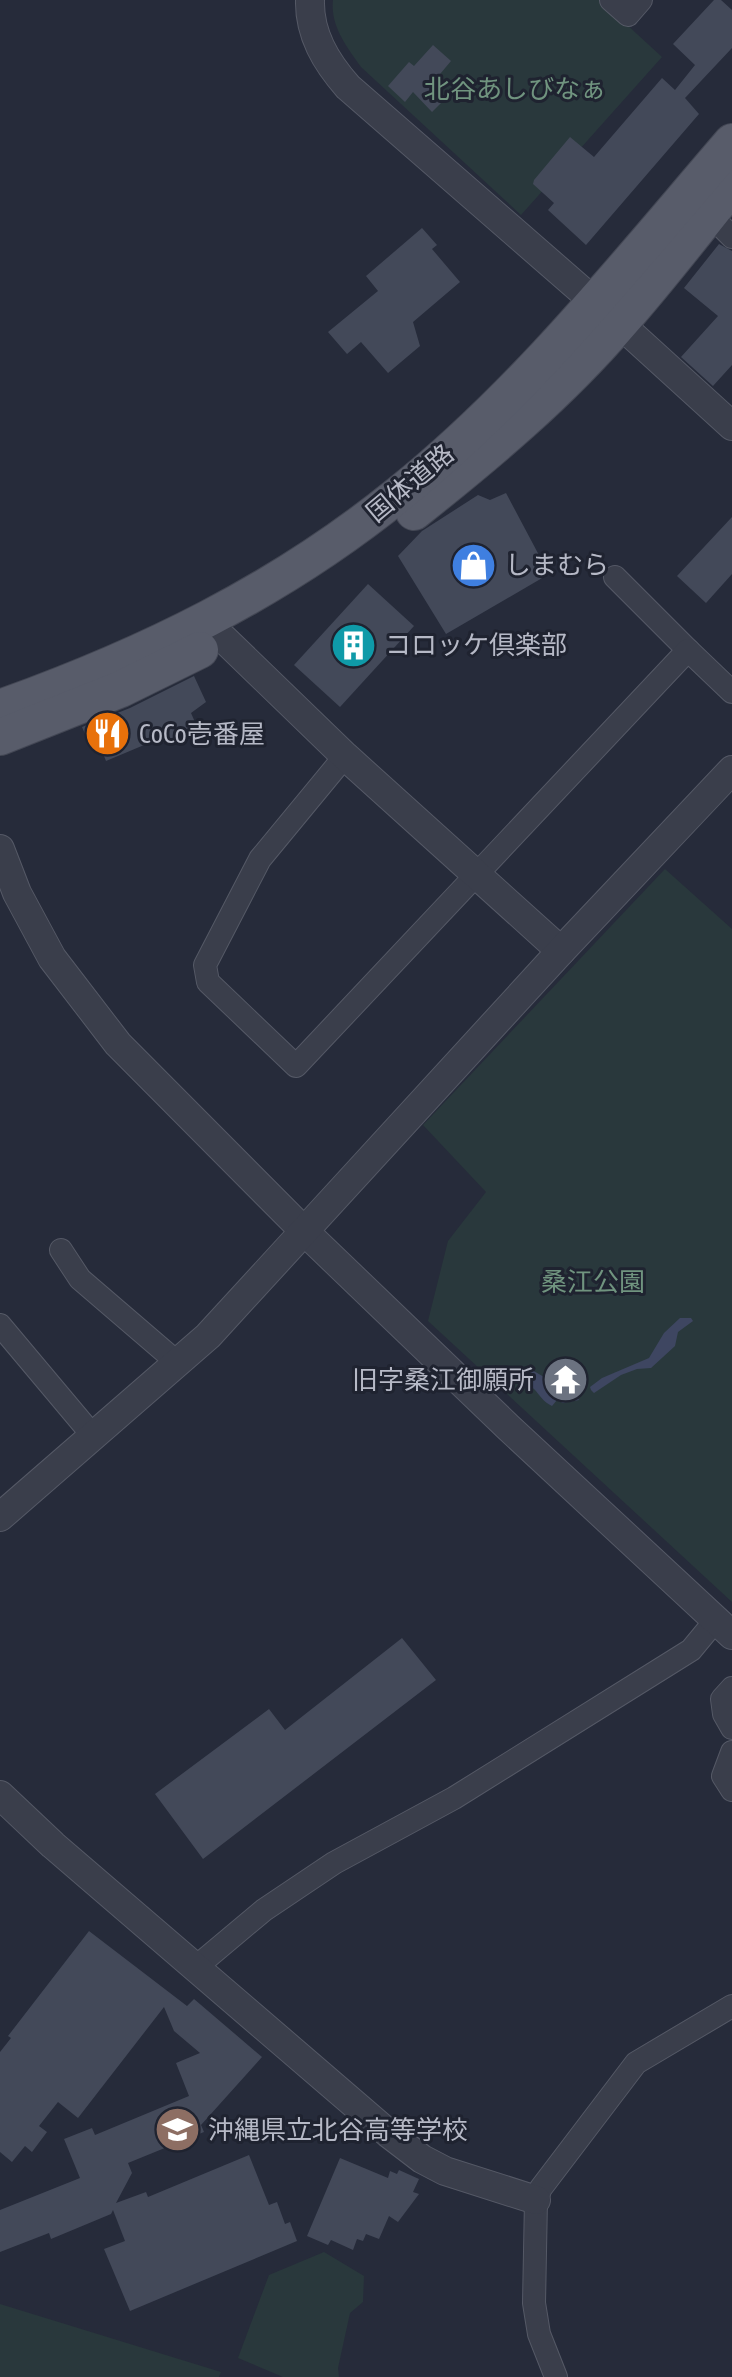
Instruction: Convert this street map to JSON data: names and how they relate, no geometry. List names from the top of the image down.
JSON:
{
  "streets": {
    "main road": ["国体道路"]
  },
  "parks": ["北谷あしびなぁ", "桑江公園"],
  "places": {
    "shop": ["しまむら"],
    "building": ["コロッケ倶楽部"],
    "restaurant": ["CoCo壱番屋"],
    "temple": ["旧字桑江御願所"],
    "school or university": ["沖縄県立北谷高等学校"]
  }
}
